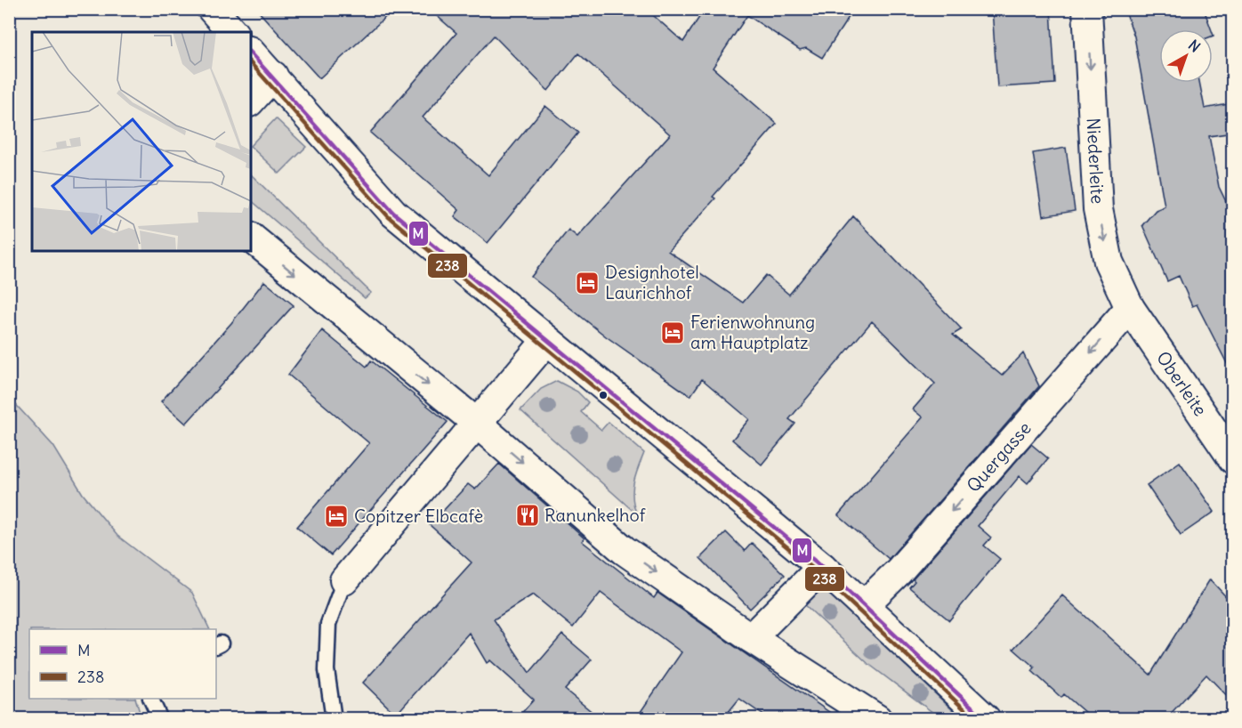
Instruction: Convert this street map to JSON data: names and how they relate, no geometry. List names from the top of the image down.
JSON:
{
  "streets": {
    "street": ["Niederleite", "Oberleite", "Quergasse"]
  },
  "crossings": [
    ["Niederleite", "Oberleite"],
    ["Niederleite", "Quergasse"],
    ["Oberleite", "Quergasse"]
  ],
  "one_way": ["Niederleite", "Quergasse"],
  "places": {
    "hotel": ["Designhotel Laurichhof", "Ferienwohnung am Hauptplatz", "Copitzer Elbcafè"],
    "restaurant": ["Ranunkelhof"]
  },
  "lines": ["transit line M", "transit line 238"],
  "legend": ["M", "238"],
  "north": "top right"
}
